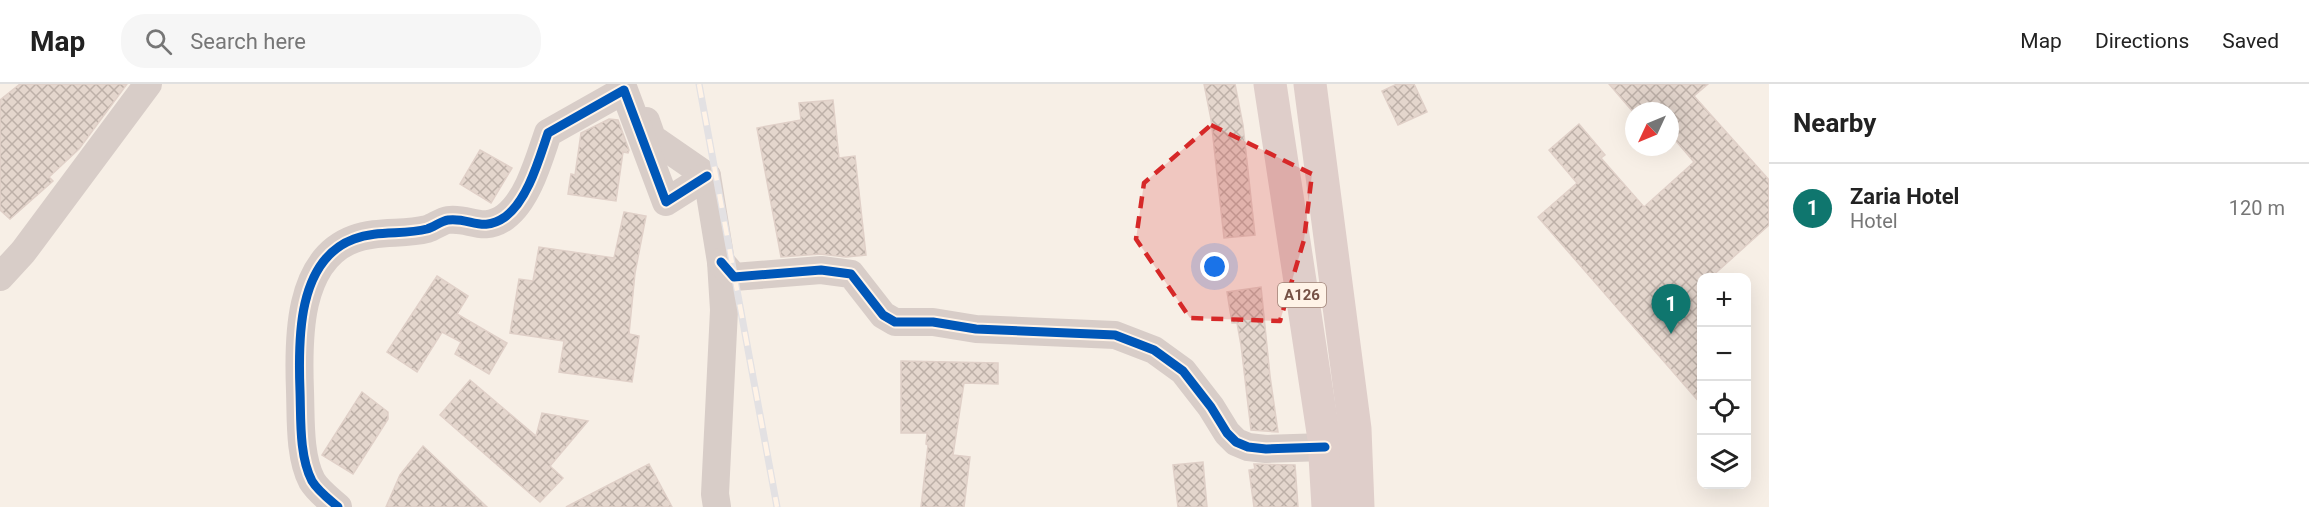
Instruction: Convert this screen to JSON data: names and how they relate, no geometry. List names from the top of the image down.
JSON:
{
  "streets": {
    "highway": ["A126"]
  },
  "north": "bottom left",
  "page": {
    "header": "Map",
    "search": "Search here",
    "nav": ["Map", "Directions", "Saved"],
    "heading": "Nearby",
    "list": [
      {
        "mark": "1",
        "name": "Zaria Hotel",
        "note": "Hotel",
        "value": "120 m"
      }
    ],
    "map_buttons": ["+", "−"],
    "pins": "1"
  }
}
